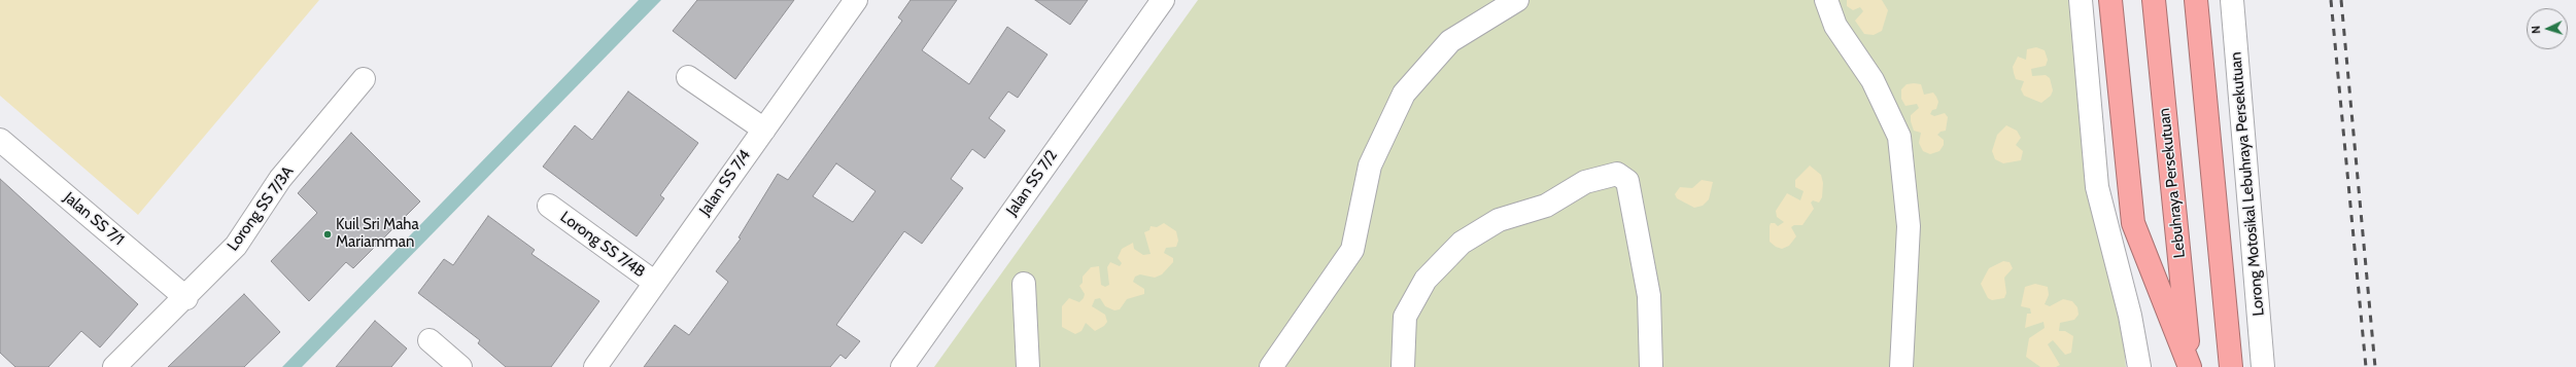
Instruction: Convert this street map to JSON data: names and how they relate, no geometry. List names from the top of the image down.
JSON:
{
  "streets": {
    "highway": ["Lebuhraya Persekutuan"],
    "street": [
      "Jalan SS 7/4",
      "Jalan SS 7/2",
      "Lorong Motosikal Lebuhraya Persekutuan",
      "Lorong SS 7/3A",
      "Jalan SS 7/1",
      "Lorong SS 7/4B"
    ]
  },
  "crossings": [
    ["Jalan SS 7/4", "Lorong SS 7/4B"],
    ["Lorong SS 7/3A", "Jalan SS 7/1"]
  ],
  "places": ["Kuil Sri Maha Mariamman"],
  "north": "left"
}
